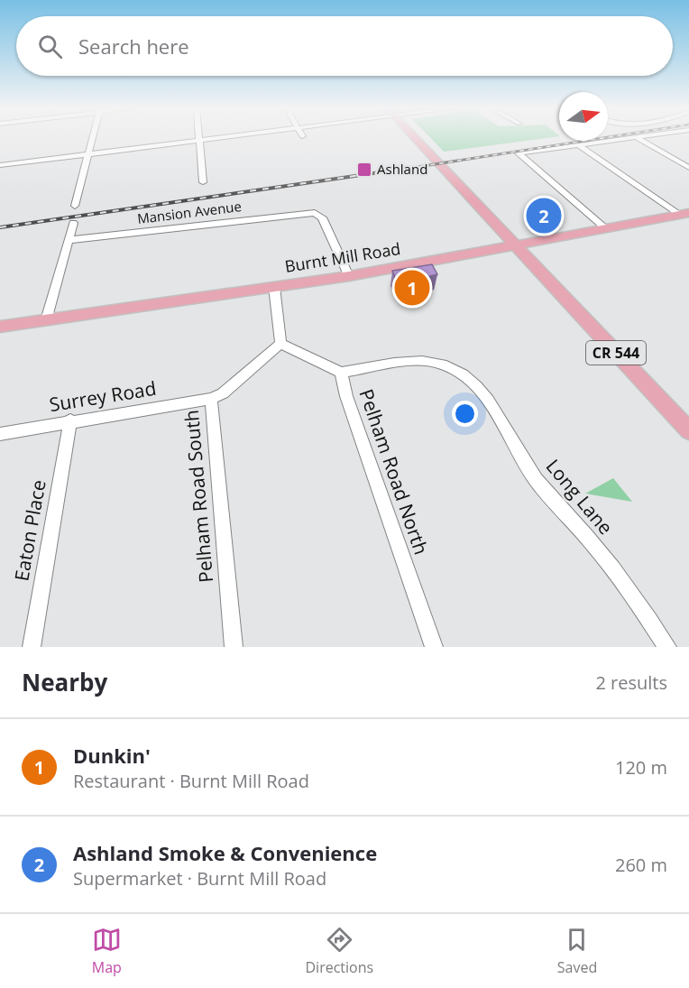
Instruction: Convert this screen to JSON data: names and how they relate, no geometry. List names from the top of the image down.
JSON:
{
  "streets": {
    "main road": ["Burnt Mill Road", "CR 544"],
    "street": [
      "Mansion Avenue",
      "Surrey Road",
      "Pelham Road North",
      "Pelham Road South",
      "Long Lane",
      "Eaton Place"
    ]
  },
  "crossings": [
    ["Mansion Avenue", "Burnt Mill Road"],
    ["Burnt Mill Road", "CR 544"],
    ["Surrey Road", "Pelham Road South"],
    ["Surrey Road", "Eaton Place"],
    ["Pelham Road North", "Long Lane"]
  ],
  "places": {
    "transit": ["Ashland"]
  },
  "north": "right",
  "page": {
    "search": "Search here",
    "pins": ["2", "1"],
    "heading": ["Nearby", "2 results"],
    "list": [
      {
        "mark": "1",
        "name": "Dunkin'",
        "note": "Restaurant · Burnt Mill Road",
        "value": "120 m"
      },
      {
        "mark": "2",
        "name": "Ashland Smoke & Convenience",
        "note": "Supermarket · Burnt Mill Road",
        "value": "260 m"
      }
    ],
    "nav": ["Map", "Directions", "Saved"]
  }
}
